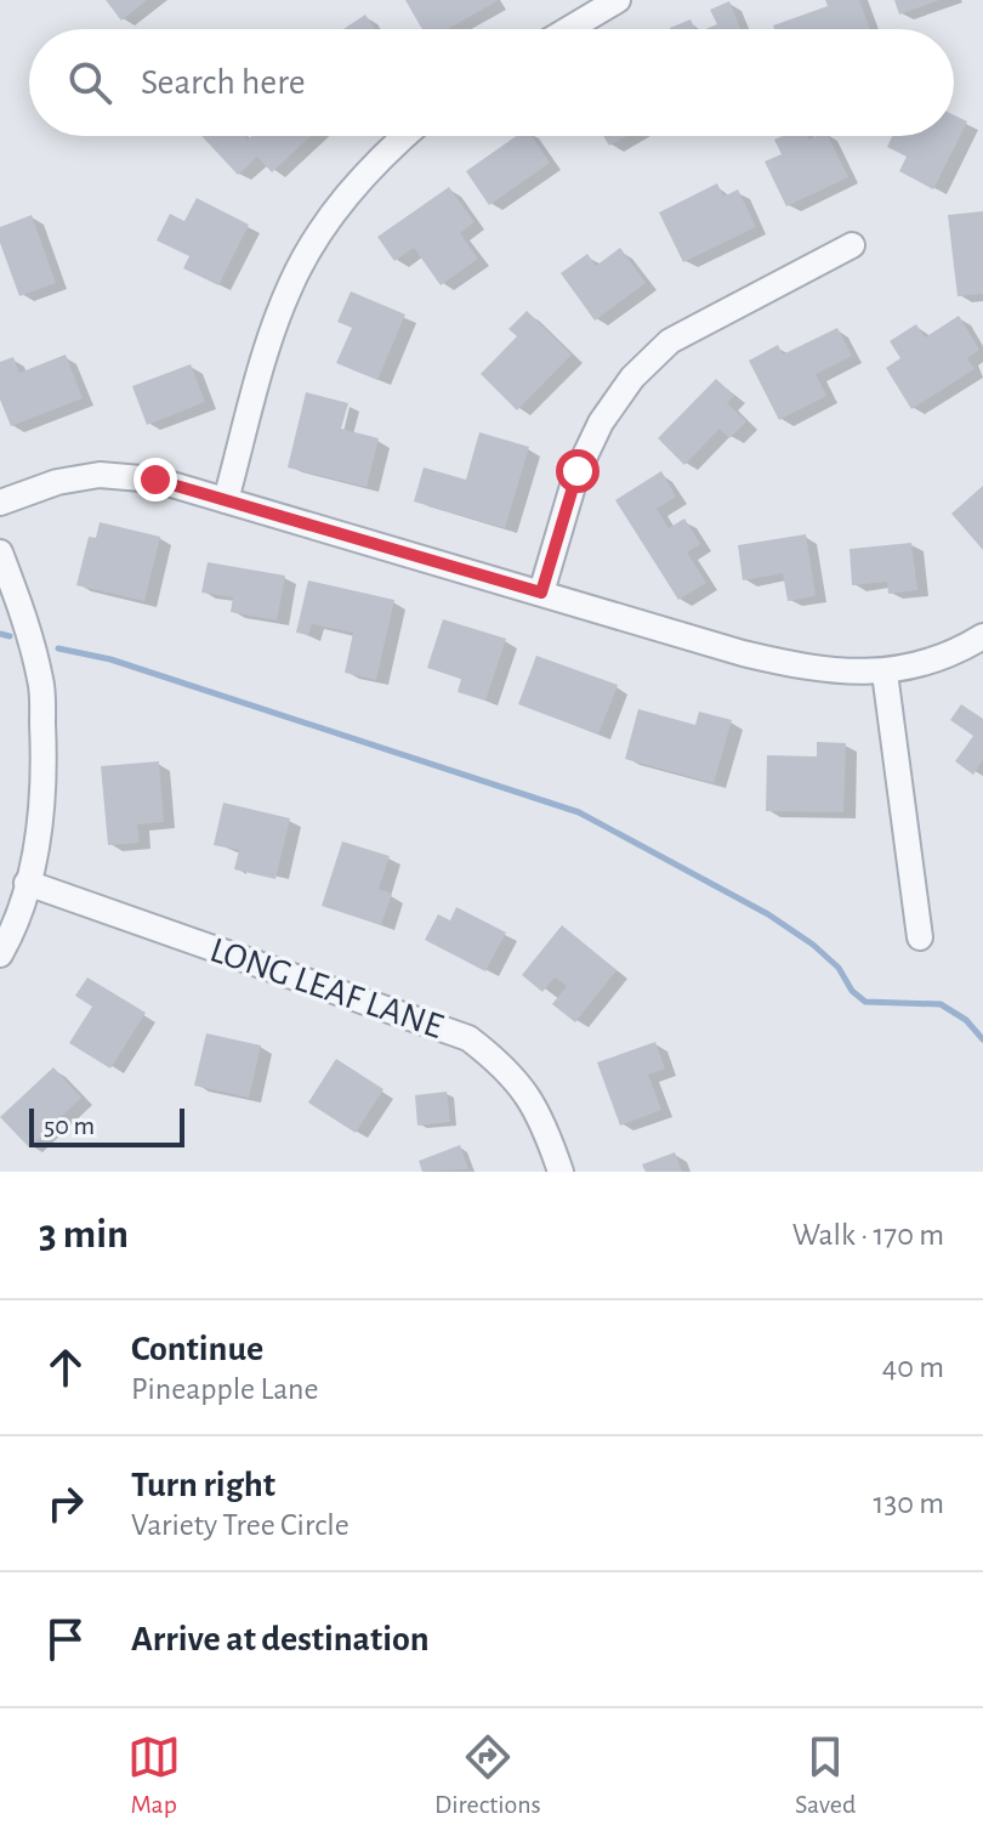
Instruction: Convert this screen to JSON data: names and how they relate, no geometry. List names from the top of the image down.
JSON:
{
  "streets": {
    "street": ["LONG LEAF LANE"]
  },
  "scale_bar": "50 m",
  "page": {
    "search": "Search here",
    "scale": "50 m",
    "heading": ["3 min", "Walk · 170 m"],
    "list": [
      ["Continue", "Pineapple Lane", "40 m"],
      ["Turn right", "Variety Tree Circle", "130 m"],
      "Arrive at destination"
    ],
    "nav": ["Map", "Directions", "Saved"]
  }
}
